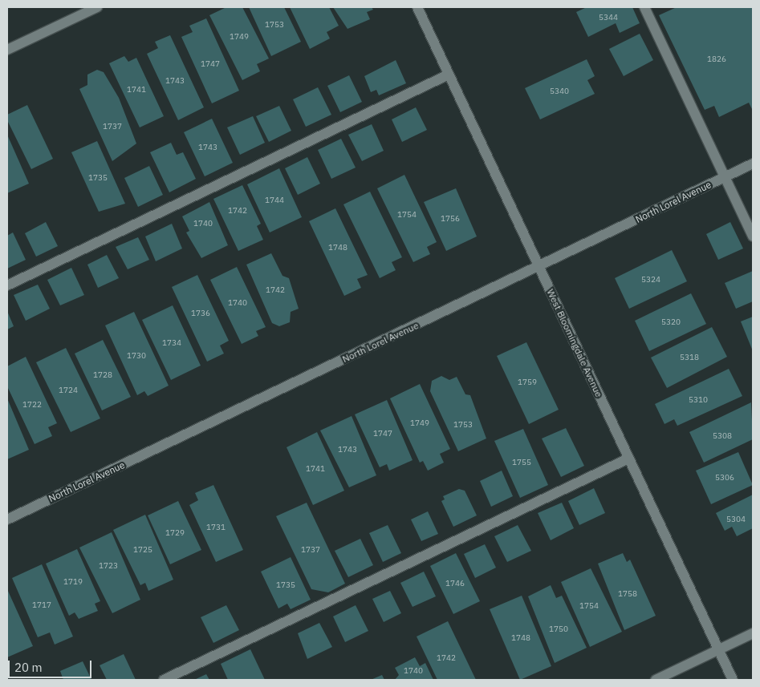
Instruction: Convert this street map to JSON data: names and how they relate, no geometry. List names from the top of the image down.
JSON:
{
  "streets": {
    "street": ["North Lorel Avenue", "West Bloomingdale Avenue"]
  },
  "crossings": [
    ["North Lorel Avenue", "West Bloomingdale Avenue"]
  ],
  "house_numbers": [
    "5344",
    "1753",
    "1749",
    "1826",
    "1747",
    "1743",
    "1741",
    "5340",
    "1737",
    "1743",
    "1735",
    "1744",
    "1742",
    "1754",
    "1756",
    "1740",
    "1748",
    "5324",
    "1742",
    "1740",
    "1736",
    "5320",
    "1734",
    "1730",
    "5318",
    "1728",
    "1759",
    "1724",
    "5310",
    "1722",
    "1749",
    "1753",
    "1747",
    "5308",
    "1743",
    "1755",
    "1741",
    "5306",
    "5304",
    "1731",
    "1729",
    "1725",
    "1737",
    "1723",
    "1719",
    "1746",
    "1735",
    "1758",
    "1717",
    "1754",
    "1750",
    "1748",
    "1742",
    "1740"
  ],
  "scale_bar": "20 m"
}
